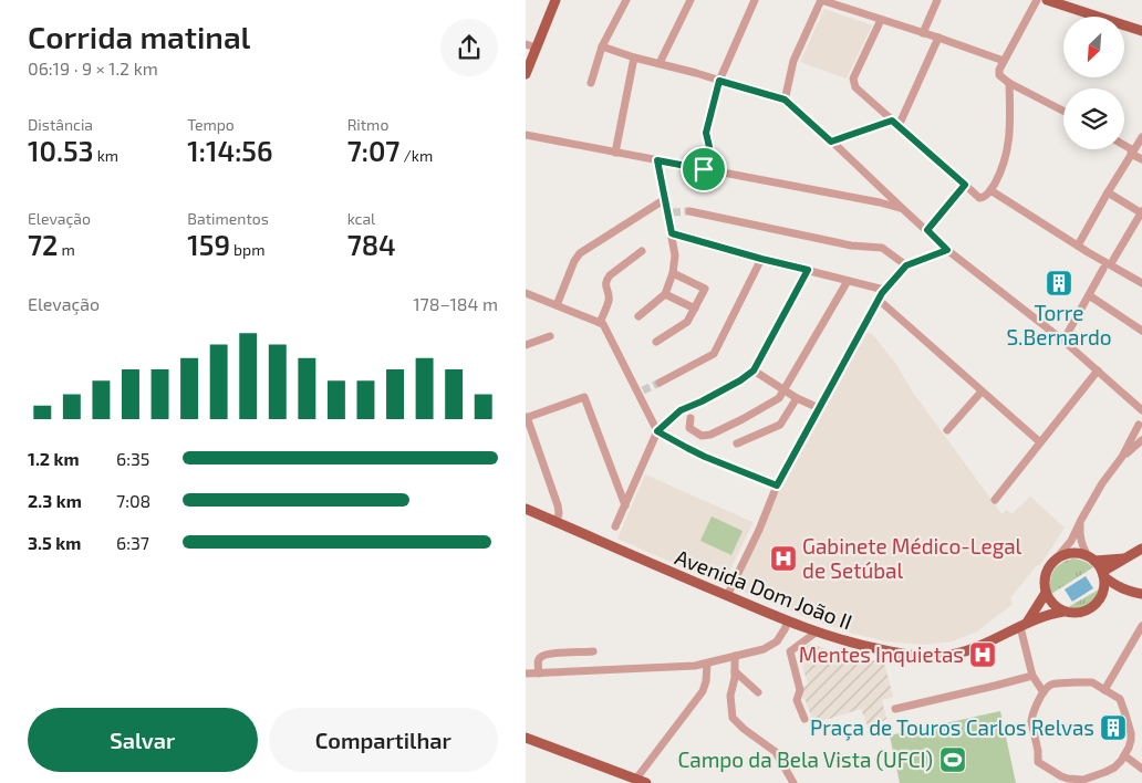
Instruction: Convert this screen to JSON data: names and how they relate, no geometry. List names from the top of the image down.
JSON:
{
  "streets": {
    "main road": ["Avenida Dom João II"]
  },
  "places": {
    "building": ["Torre S.Bernardo", "Praça de Touros Carlos Relvas"],
    "hospital": ["Gabinete Médico-Legal de Setúbal", "Mentes Inquietas"],
    "sports": ["Campo da Bela Vista (UFCI)"]
  },
  "north": "bottom left",
  "page": {
    "heading": ["Corrida matinal", "06:19 · 9 × 1.2 km"],
    "stats": [
      ["Distância", "10.53 km"],
      ["Tempo", "1:14:56"],
      ["Ritmo", "7:07 /km"],
      ["Elevação", "72 m"],
      ["Batimentos", "159 bpm"],
      ["kcal", "784"]
    ],
    "chart": ["Elevação", "178–184 m"],
    "list": [
      {
        "name": "1.2 km",
        "note": "6:35"
      },
      {
        "name": "2.3 km",
        "note": "7:08"
      },
      {
        "name": "3.5 km",
        "note": "6:37"
      }
    ],
    "buttons": ["Salvar", "Compartilhar"]
  }
}
